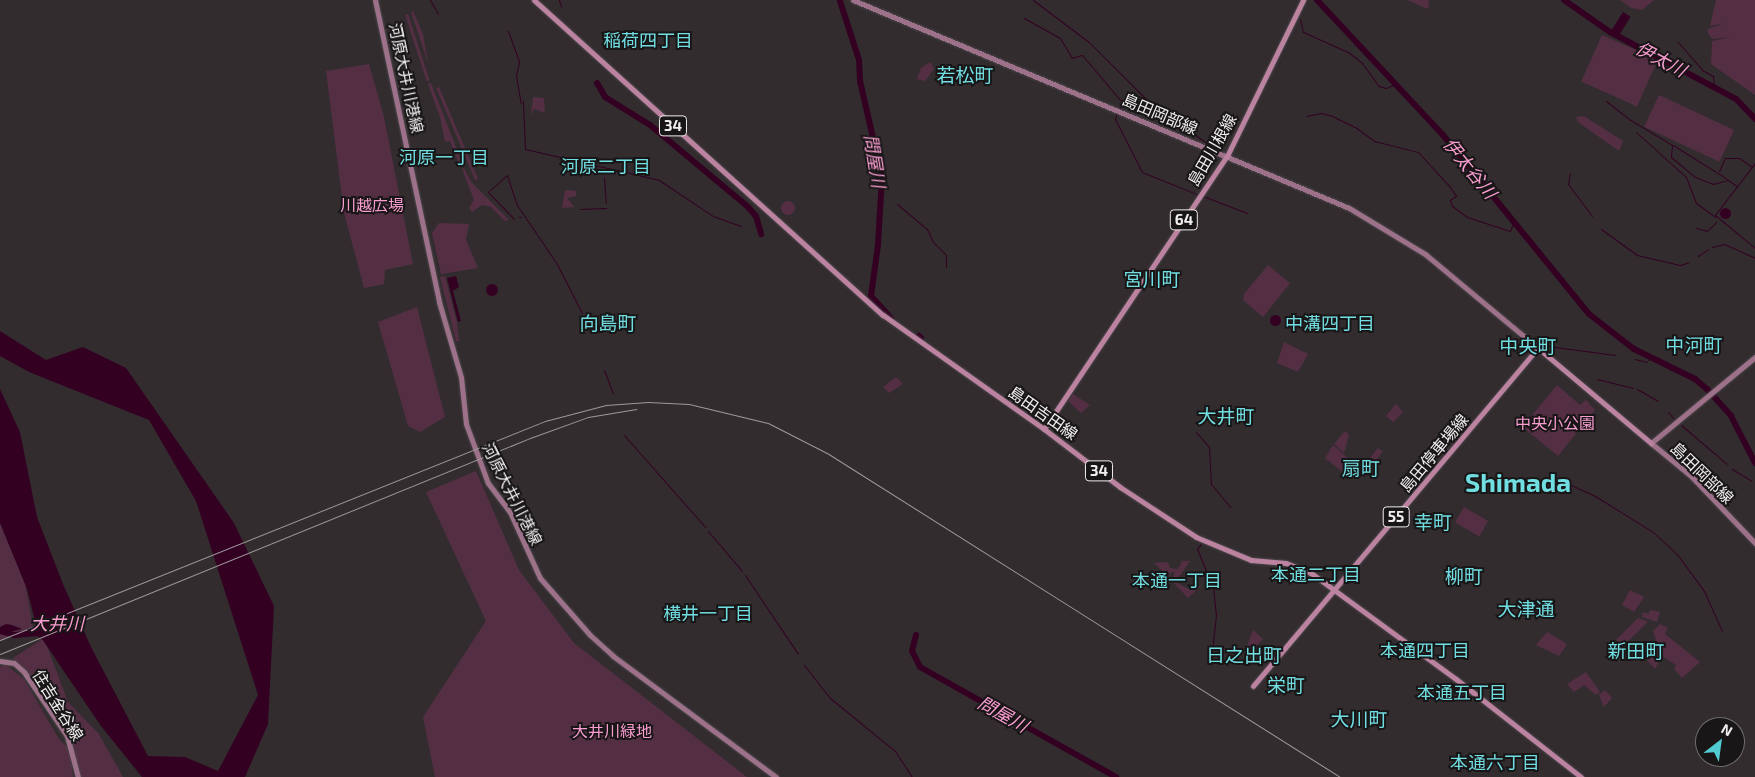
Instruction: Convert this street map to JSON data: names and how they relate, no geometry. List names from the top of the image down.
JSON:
{
  "streets": {
    "main road": [
      "河原大井川港線",
      "島田岡部線",
      "34",
      "島田川根線",
      "64",
      "島田吉田線",
      "島田停車場線",
      "55",
      "住吉金谷線"
    ]
  },
  "crossings": [
    ["島田岡部線", "島田川根線"],
    ["島田岡部線", "島田停車場線"],
    ["島田川根線", "島田吉田線"],
    ["島田吉田線", "島田停車場線"]
  ],
  "districts": [
    "稲荷四丁目",
    "若松町",
    "河原一丁目",
    "河原二丁目",
    "宮川町",
    "向島町",
    "中溝四丁目",
    "中河町",
    "中央町",
    "大井町",
    "扇町",
    "Shimada",
    "幸町",
    "本通二丁目",
    "柳町",
    "本通一丁目",
    "大津通",
    "横井一丁目",
    "本通四丁目",
    "新田町",
    "日之出町",
    "栄町",
    "本通五丁目",
    "大川町",
    "本通六丁目"
  ],
  "water": [
    "伊太川",
    "問屋川",
    "伊太谷川",
    "大井川"
  ],
  "parks": ["川越広場", "中央小公園", "大井川緑地"],
  "north": "top right"
}
